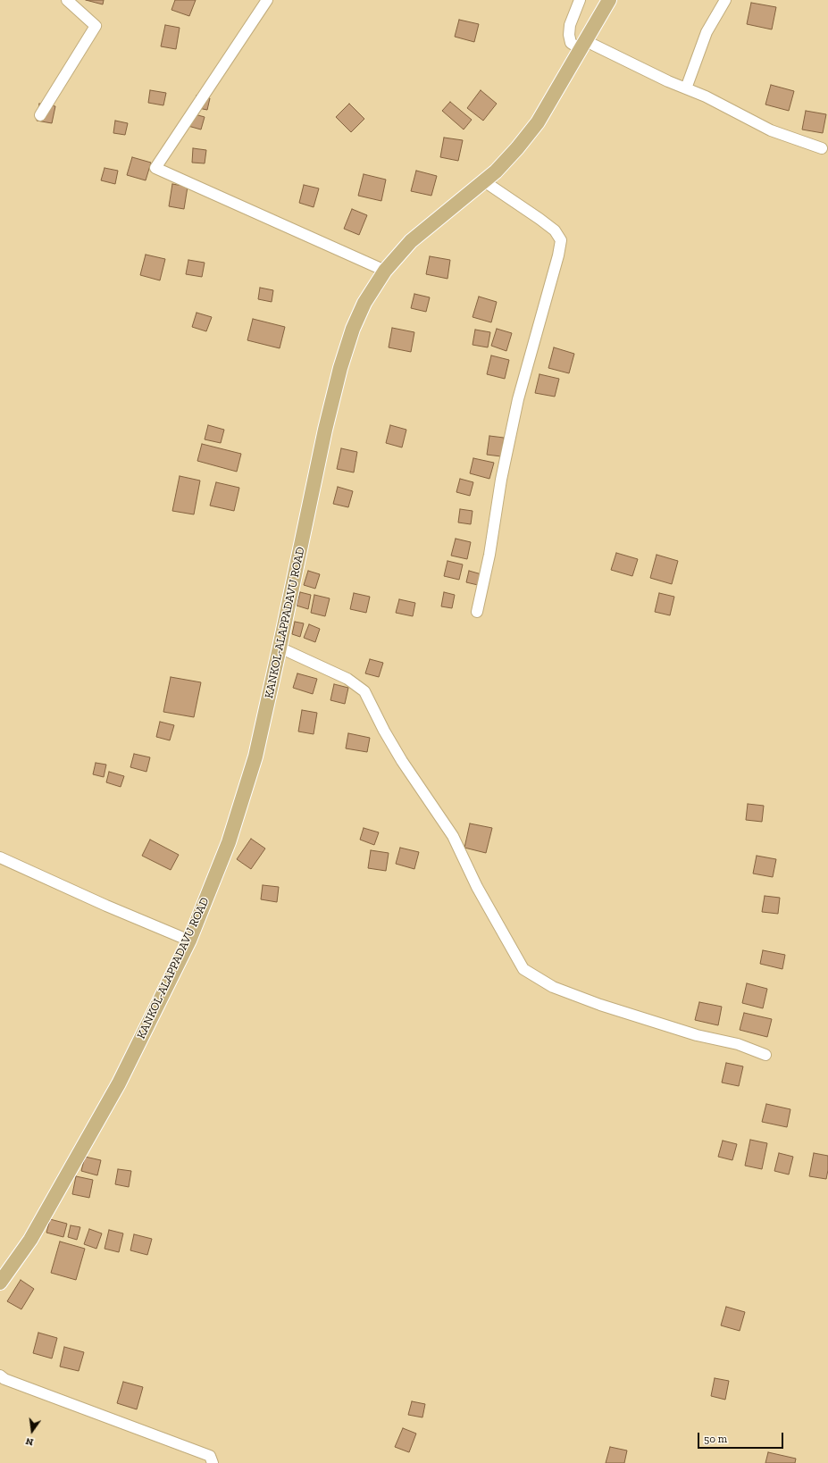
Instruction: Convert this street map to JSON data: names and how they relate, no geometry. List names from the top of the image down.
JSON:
{
  "streets": {
    "main road": ["KANKOL-ALAPPADAVU ROAD"]
  },
  "scale_bar": "50 m",
  "north": "bottom"
}
